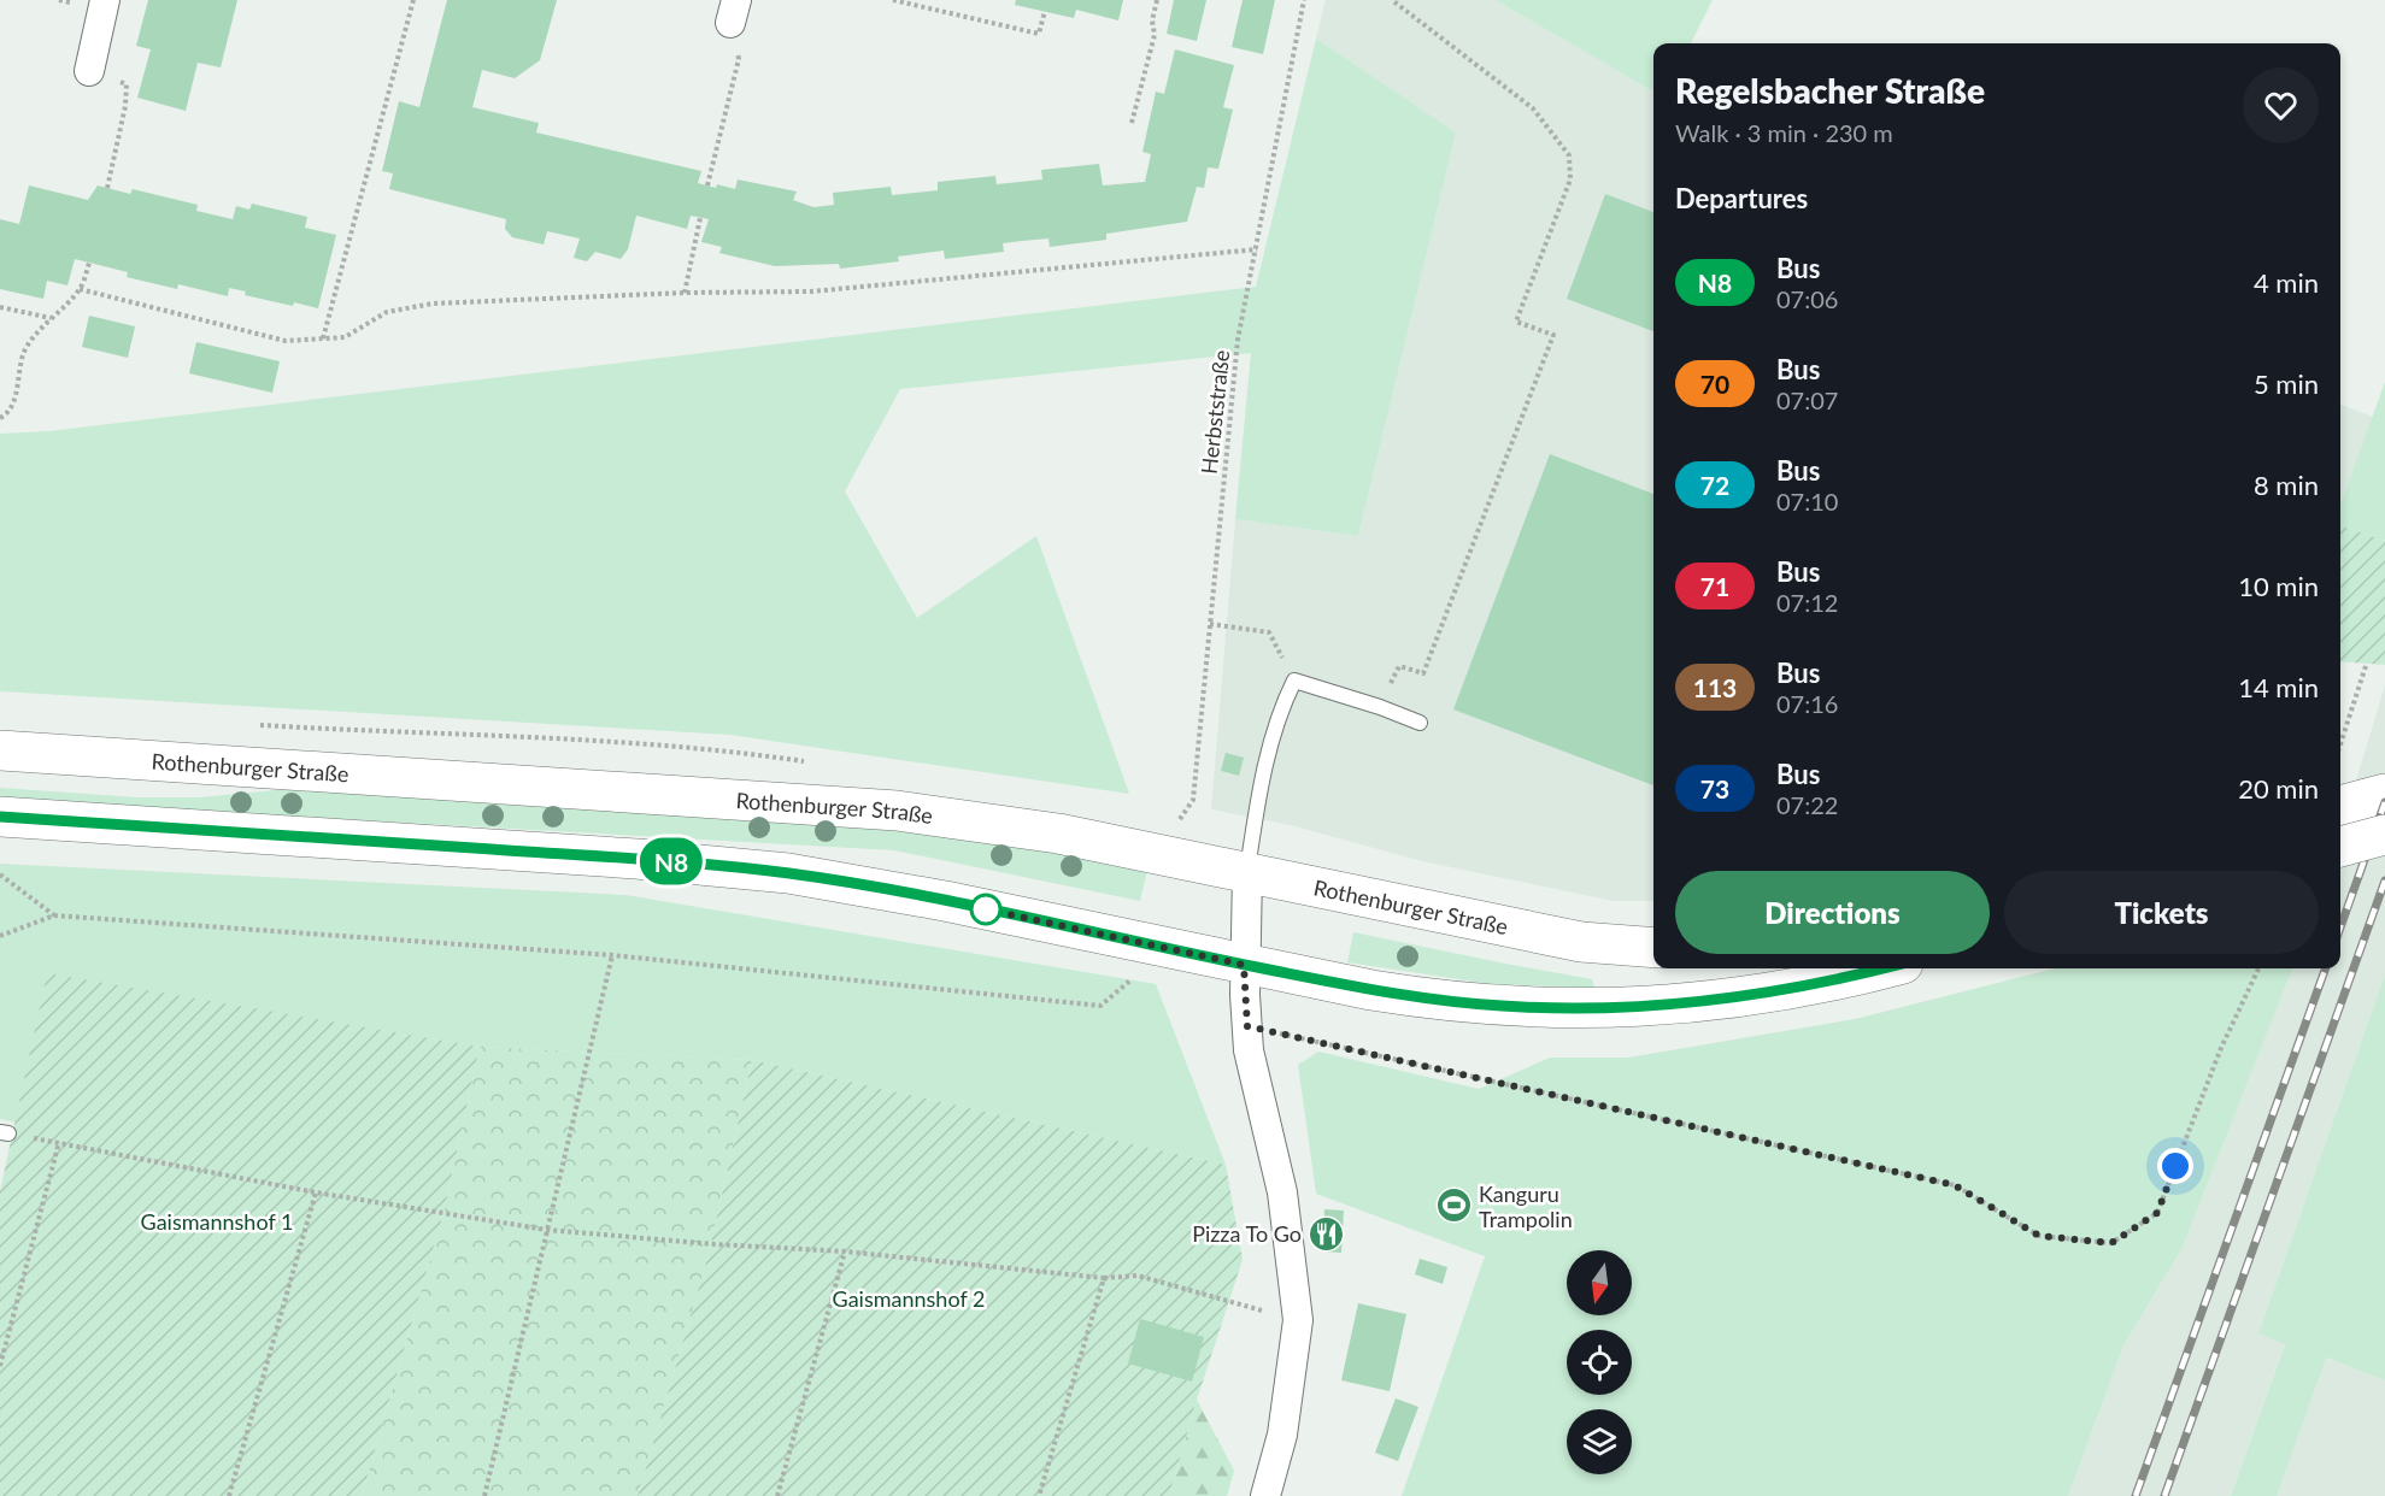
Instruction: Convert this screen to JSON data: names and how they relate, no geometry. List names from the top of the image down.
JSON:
{
  "streets": {
    "main road": ["Rothenburger Straße"],
    "path": ["Herbststraße"]
  },
  "parks": ["Gaismannshof 1", "Gaismannshof 2"],
  "places": {
    "sports": ["Kanguru Trampolin"],
    "restaurant": ["Pizza To Go"]
  },
  "lines": ["bus line N8"],
  "north": "bottom",
  "page": {
    "on_map": "N8",
    "heading": [
      ["Regelsbacher Straße", "Walk · 3 min · 230 m"],
      "Departures"
    ],
    "list": [
      {
        "mark": "N8",
        "name": "Bus",
        "note": "07:06",
        "value": "4 min"
      },
      {
        "mark": "70",
        "name": "Bus",
        "note": "07:07",
        "value": "5 min"
      },
      {
        "mark": "72",
        "name": "Bus",
        "note": "07:10",
        "value": "8 min"
      },
      {
        "mark": "71",
        "name": "Bus",
        "note": "07:12",
        "value": "10 min"
      },
      {
        "mark": "113",
        "name": "Bus",
        "note": "07:16",
        "value": "14 min"
      },
      {
        "mark": "73",
        "name": "Bus",
        "note": "07:22",
        "value": "20 min"
      }
    ],
    "buttons": ["Directions", "Tickets"]
  }
}
